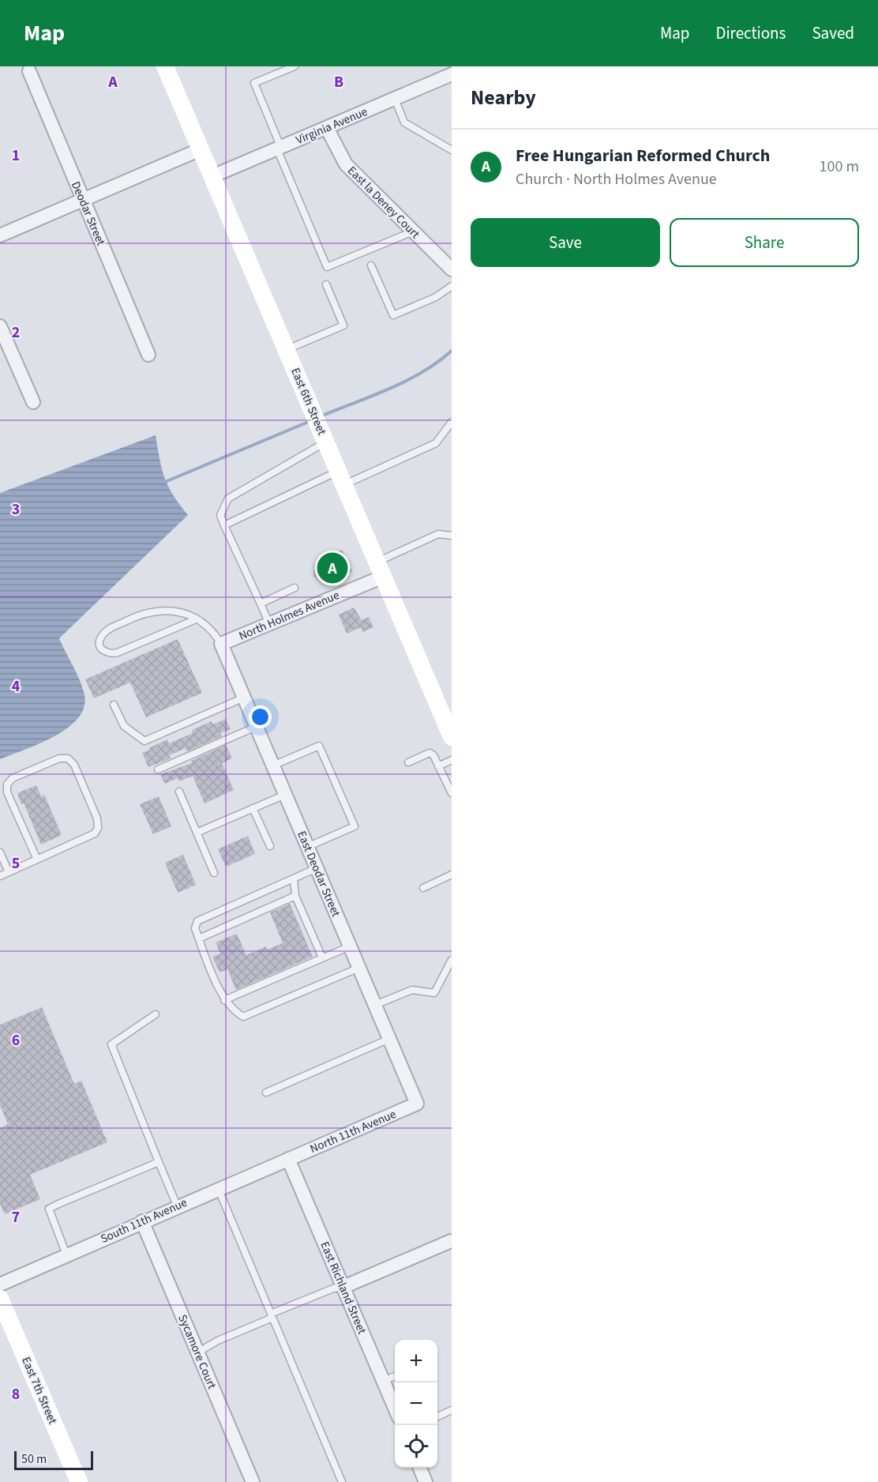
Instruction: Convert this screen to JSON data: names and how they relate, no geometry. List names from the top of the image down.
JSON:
{
  "streets": {
    "main road": ["East 6th Street", "East 7th Street"],
    "street": [
      "Virginia Avenue",
      "East la Deney Court",
      "Deodar Street",
      "North Holmes Avenue",
      "East Deodar Street",
      "North 11th Avenue",
      "South 11th Avenue",
      "East Richland Street",
      "Sycamore Court"
    ]
  },
  "crossings": [
    ["Virginia Avenue", "East la Deney Court"],
    ["Virginia Avenue", "East 6th Street"],
    ["East 6th Street", "North Holmes Avenue"],
    ["North Holmes Avenue", "East Deodar Street"],
    ["East Deodar Street", "North 11th Avenue"],
    ["North 11th Avenue", "South 11th Avenue"],
    ["North 11th Avenue", "East Richland Street"],
    ["South 11th Avenue", "East Richland Street"],
    ["South 11th Avenue", "Sycamore Court"]
  ],
  "scale_bar": "50 m",
  "page": {
    "header": "Map",
    "nav": ["Map", "Directions", "Saved"],
    "heading": "Nearby",
    "list": [
      {
        "mark": "A",
        "name": "Free Hungarian Reformed Church",
        "note": "Church · North Holmes Avenue",
        "value": "100 m"
      }
    ],
    "buttons": ["Save", "Share"],
    "pins": "A",
    "map_buttons": ["+", "−"],
    "scale": "50 m"
  },
  "grid": {
    "columns": ["A", "B"],
    "rows": [
      "1",
      "2",
      "3",
      "4",
      "5",
      "6",
      "7",
      "8"
    ]
  }
}
